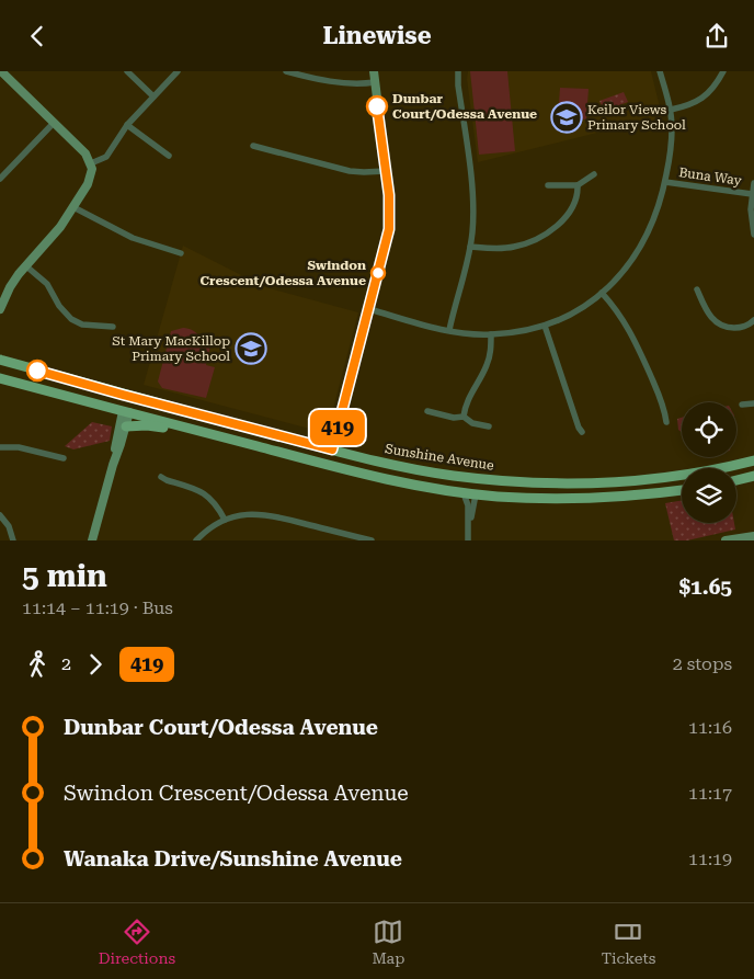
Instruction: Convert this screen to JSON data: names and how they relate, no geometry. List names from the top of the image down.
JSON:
{
  "streets": {
    "main road": ["Sunshine Avenue"],
    "street": ["Buna Way"]
  },
  "places": {
    "other": ["Dunbar Court/Odessa Avenue", "Swindon Crescent/Odessa Avenue"],
    "school or university": ["Keilor Views Primary School", "St Mary MacKillop Primary School"]
  },
  "lines": ["bus line 419"],
  "page": {
    "header": "Linewise",
    "on_map": "419",
    "heading": ["5 min", "11:14 – 11:19 · Bus", "$1.65"],
    "legs": ["2", "419", "2 stops"],
    "list": [
      {
        "name": "Dunbar Court/Odessa Avenue",
        "value": "11:16"
      },
      {
        "name": "Swindon Crescent/Odessa Avenue",
        "value": "11:17"
      },
      {
        "name": "Wanaka Drive/Sunshine Avenue",
        "value": "11:19"
      }
    ],
    "tabs": ["Directions", "Map", "Tickets"]
  }
}
